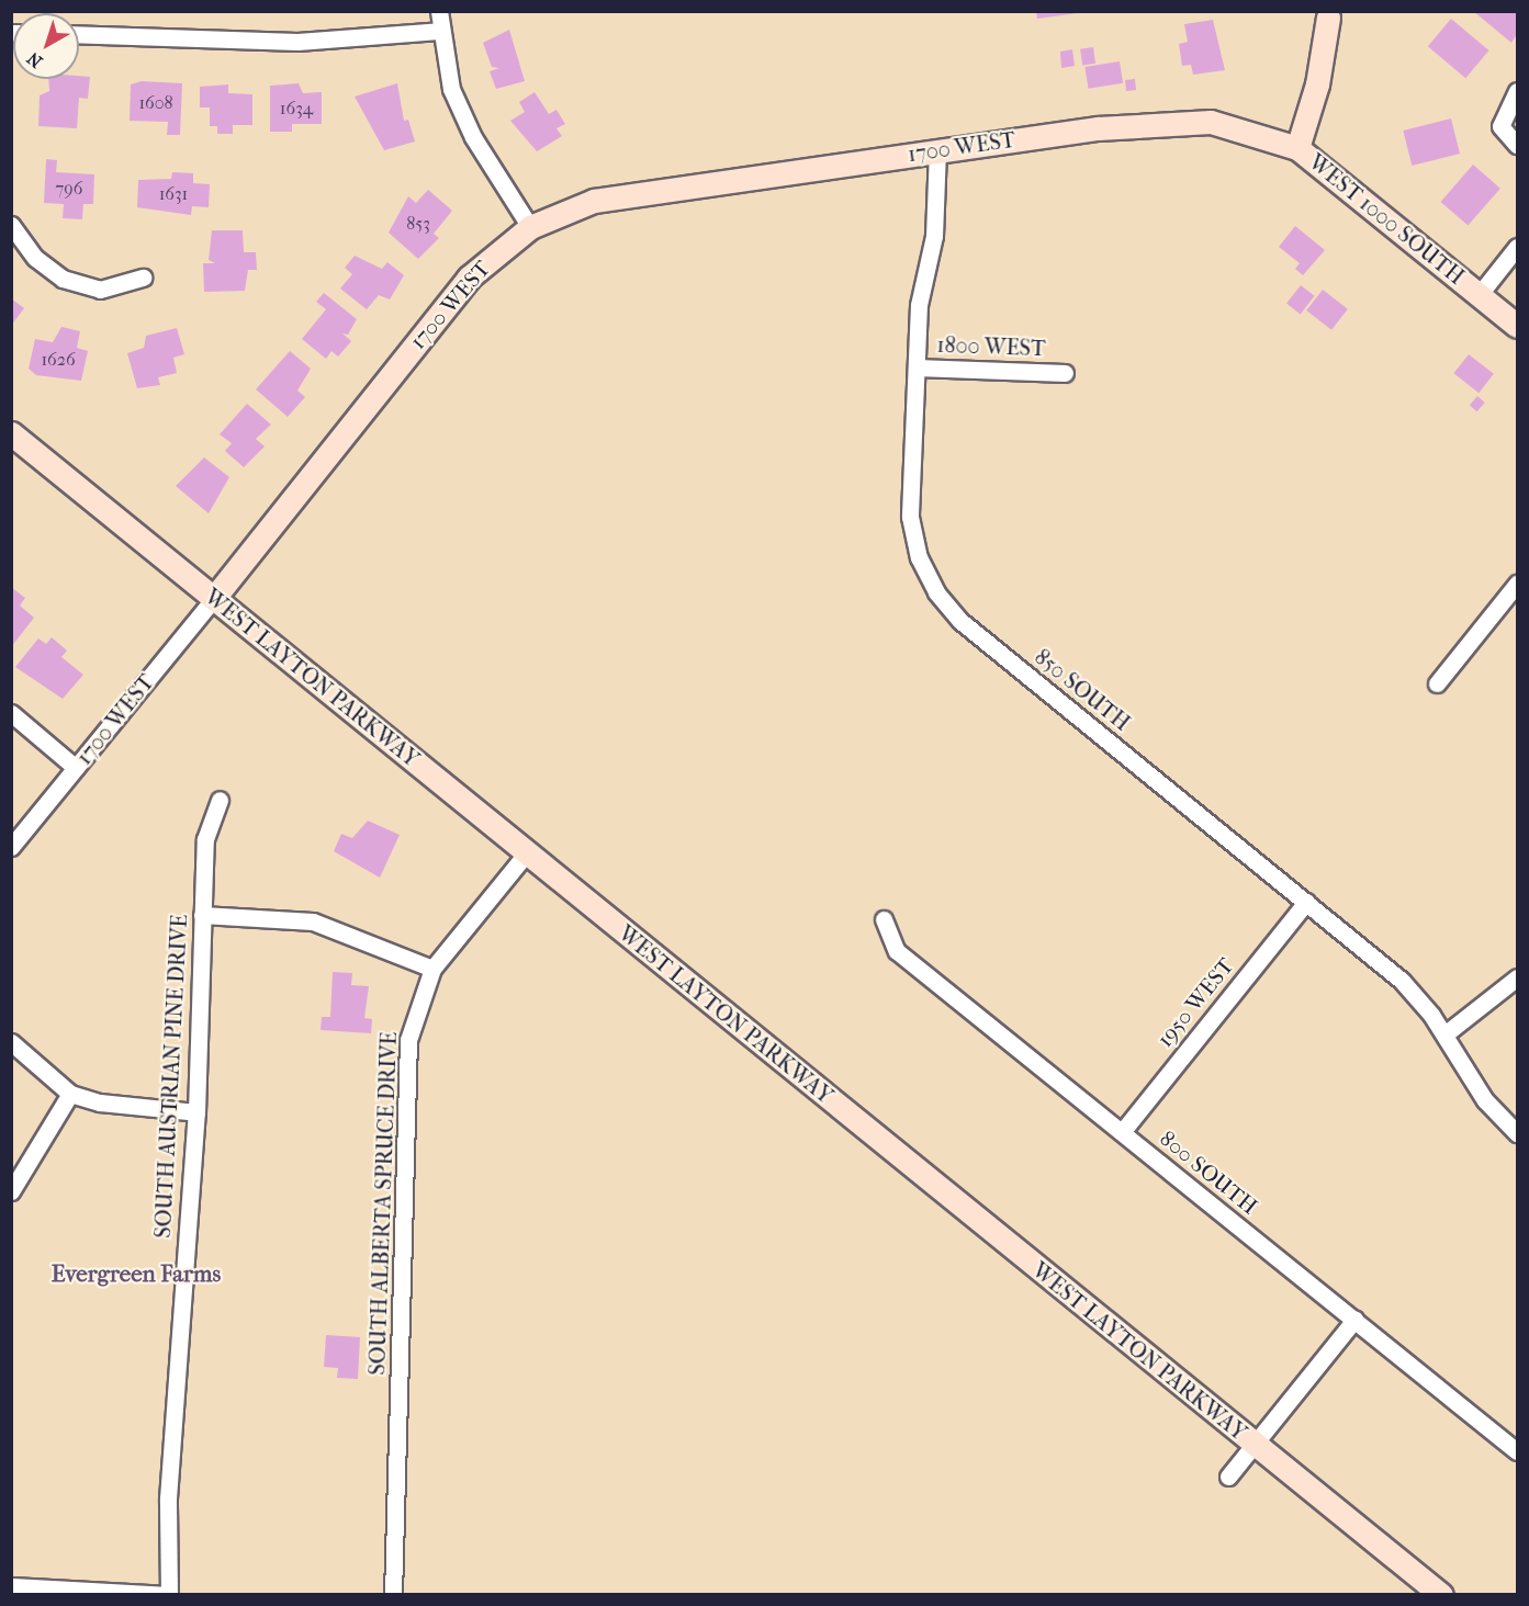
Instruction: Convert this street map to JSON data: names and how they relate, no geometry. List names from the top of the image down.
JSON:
{
  "streets": {
    "main road": ["1700 WEST", "WEST 1000 SOUTH", "WEST LAYTON PARKWAY"],
    "street": [
      "1800 WEST",
      "850 SOUTH",
      "1950 WEST",
      "SOUTH AUSTRIAN PINE DRIVE",
      "800 SOUTH",
      "SOUTH ALBERTA SPRUCE DRIVE"
    ]
  },
  "crossings": [
    ["1700 WEST", "WEST 1000 SOUTH"],
    ["1700 WEST", "WEST LAYTON PARKWAY"],
    ["1700 WEST", "850 SOUTH"],
    ["1800 WEST", "850 SOUTH"],
    ["WEST LAYTON PARKWAY", "SOUTH ALBERTA SPRUCE DRIVE"],
    ["850 SOUTH", "1950 WEST"],
    ["1950 WEST", "800 SOUTH"]
  ],
  "districts": ["Evergreen Farms"],
  "house_numbers": [
    "1608",
    "1634",
    "796",
    "1631",
    "853",
    "1626"
  ],
  "north": "bottom left"
}
